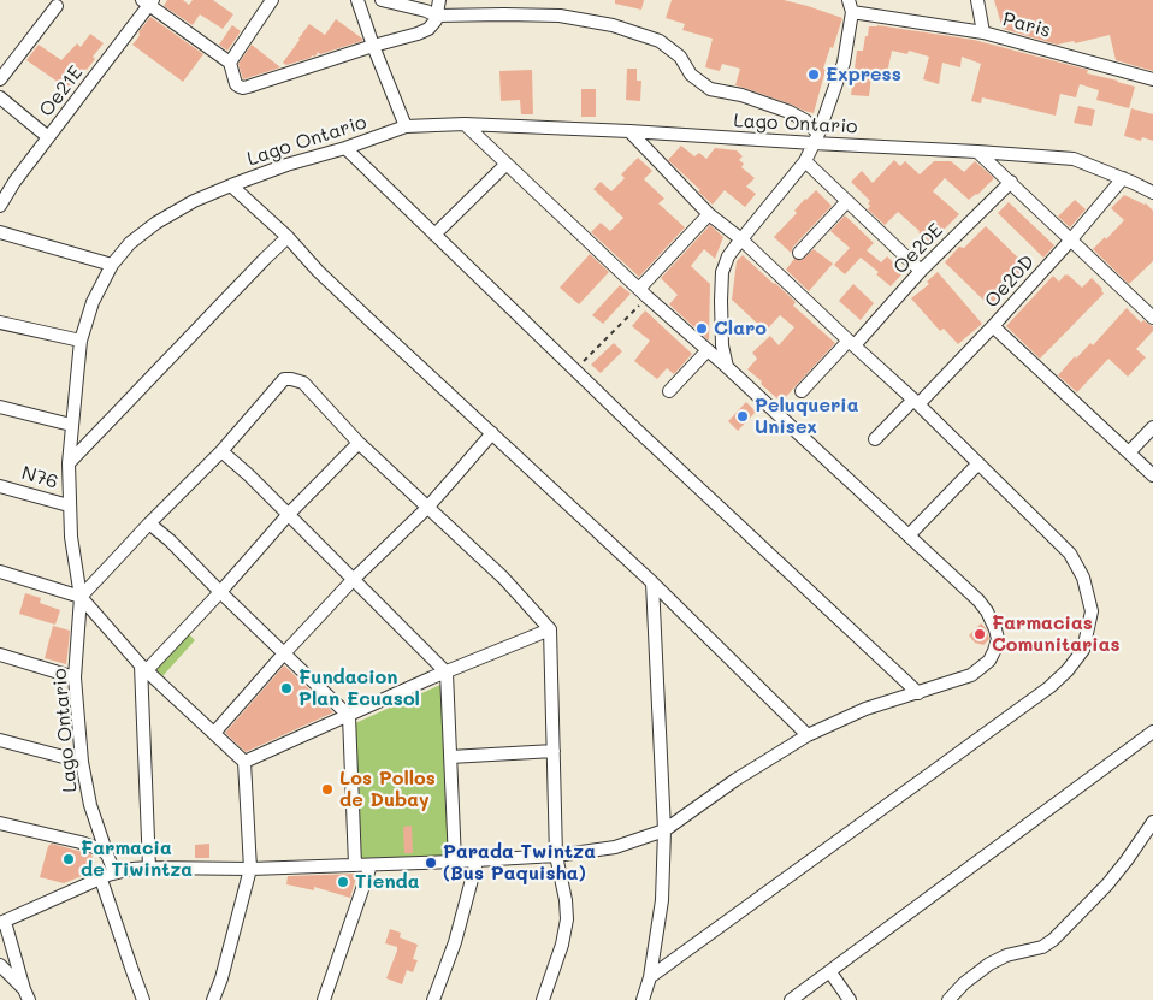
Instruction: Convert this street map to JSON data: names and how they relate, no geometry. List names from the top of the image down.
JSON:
{
  "streets": {
    "street": [
      "Paris",
      "Oe21E",
      "Lago Ontario",
      "Oe20E",
      "Oe20D",
      "N76"
    ]
  },
  "crossings": [
    ["Lago Ontario", "Oe20D"],
    ["Lago Ontario", "N76"]
  ],
  "places": [
    "Express",
    "Claro",
    "Peluqueria Unisex",
    "Farmacias Comunitarias",
    "Fundacion Plan Ecuasol",
    "Los Pollos de Dubay",
    "Farmacia de Tiwintza",
    "Parada Twintza (Bus Paquisha)",
    "Tienda"
  ]
}
